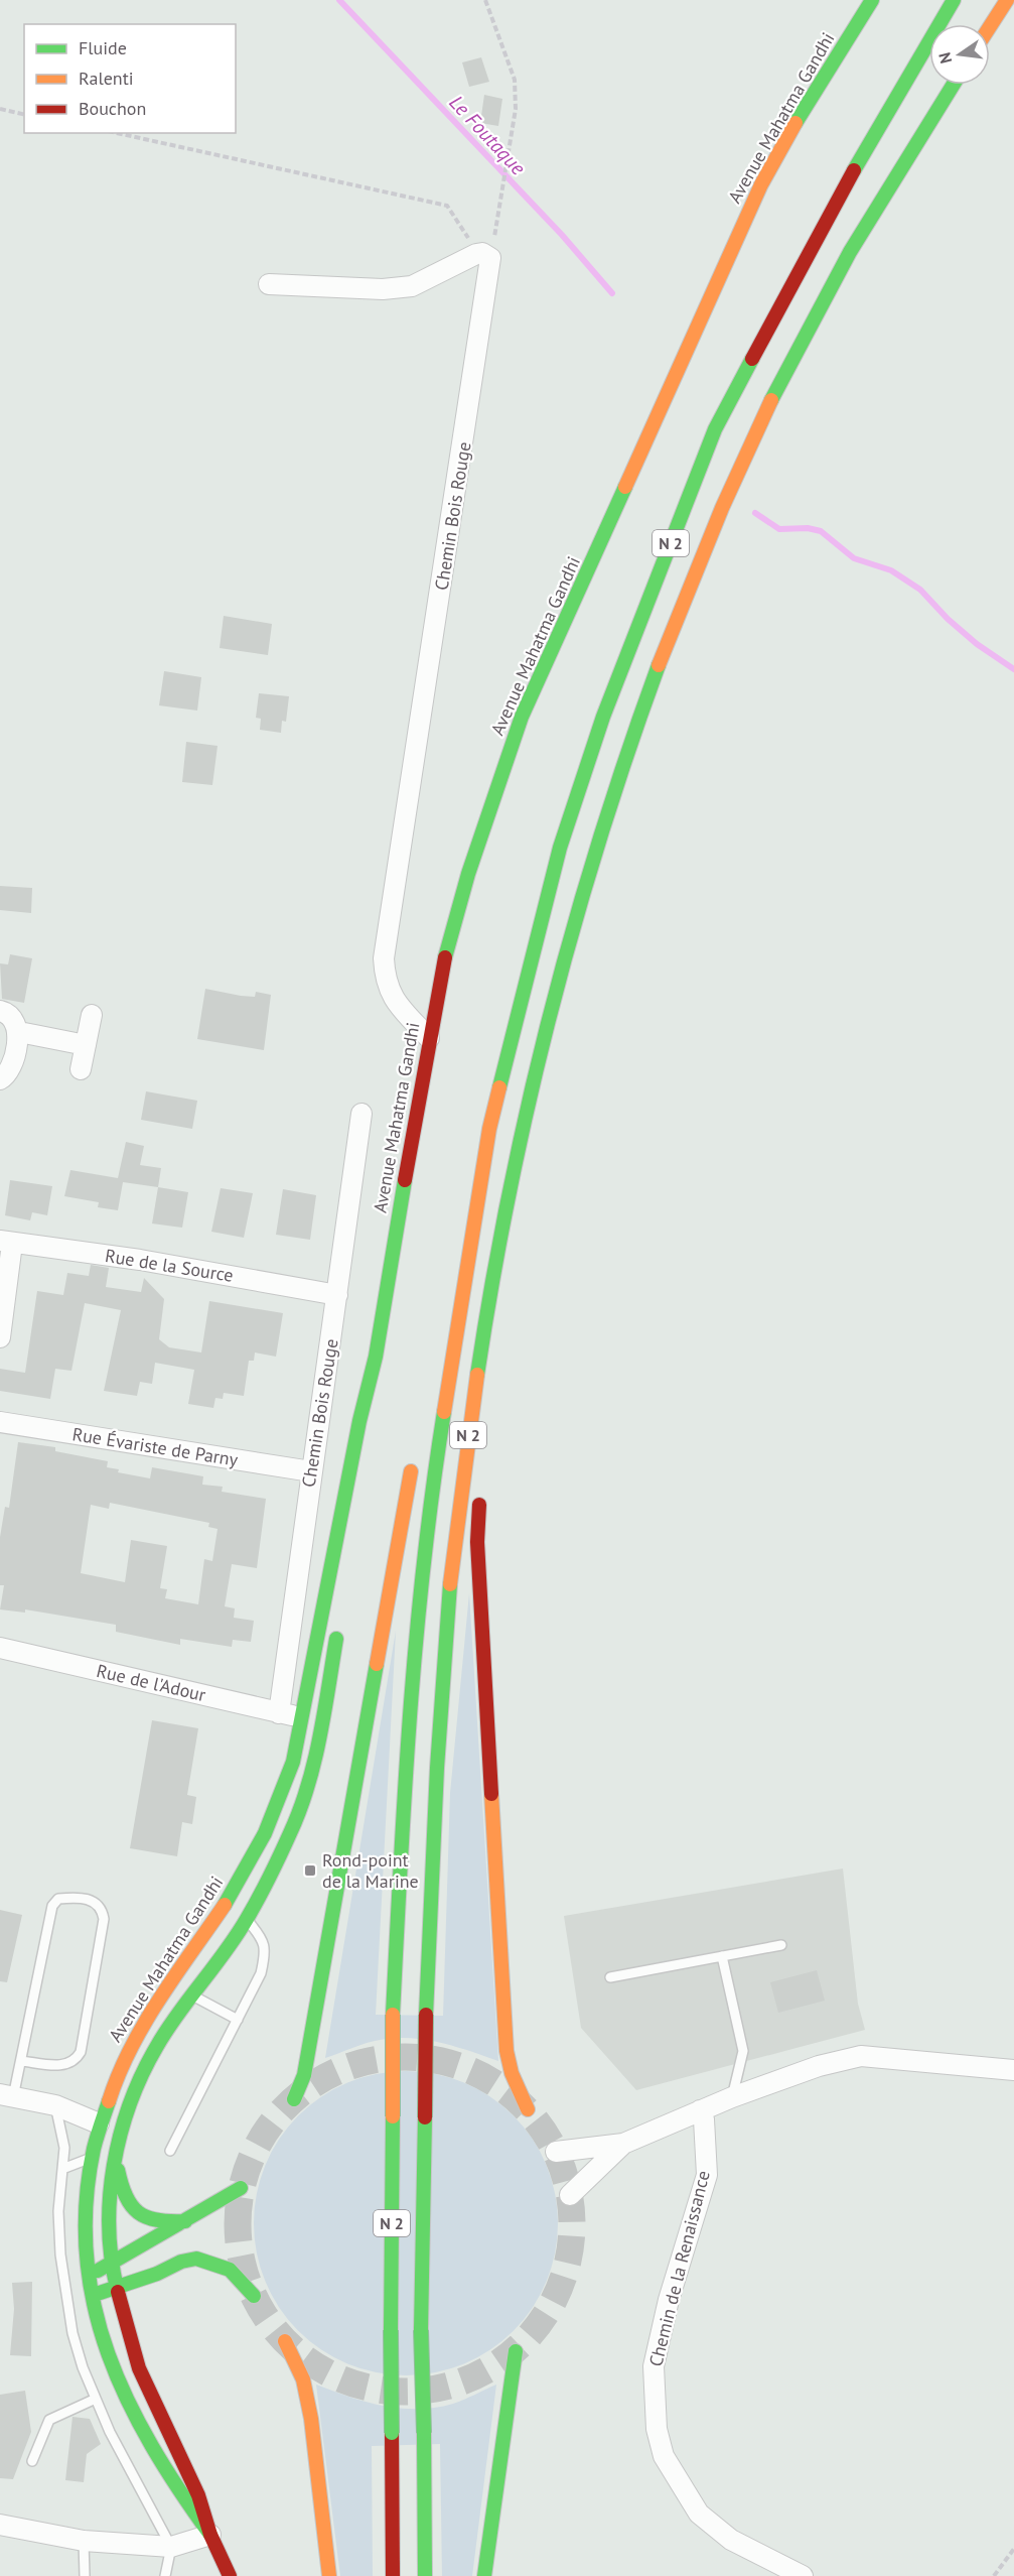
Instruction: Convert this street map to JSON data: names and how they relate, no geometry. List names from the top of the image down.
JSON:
{
  "streets": {
    "main road": ["Avenue Mahatma Gandhi", "N 2"],
    "street": [
      "Chemin Bois Rouge",
      "Rue de la Source",
      "Rue Évariste de Parny",
      "Rue de l'Adour",
      "Chemin de la Renaissance"
    ]
  },
  "crossings": [
    ["Avenue Mahatma Gandhi", "Chemin Bois Rouge"],
    ["Avenue Mahatma Gandhi", "Rue de l'Adour"],
    ["Chemin Bois Rouge", "Rue de la Source"],
    ["Chemin Bois Rouge", "Rue Évariste de Parny"],
    ["Chemin Bois Rouge", "Rue de l'Adour"]
  ],
  "water": ["Le Foutaque"],
  "places": {
    "transit": ["Rond-point de la Marine"]
  },
  "legend": ["Fluide", "Ralenti", "Bouchon"],
  "north": "left"
}
